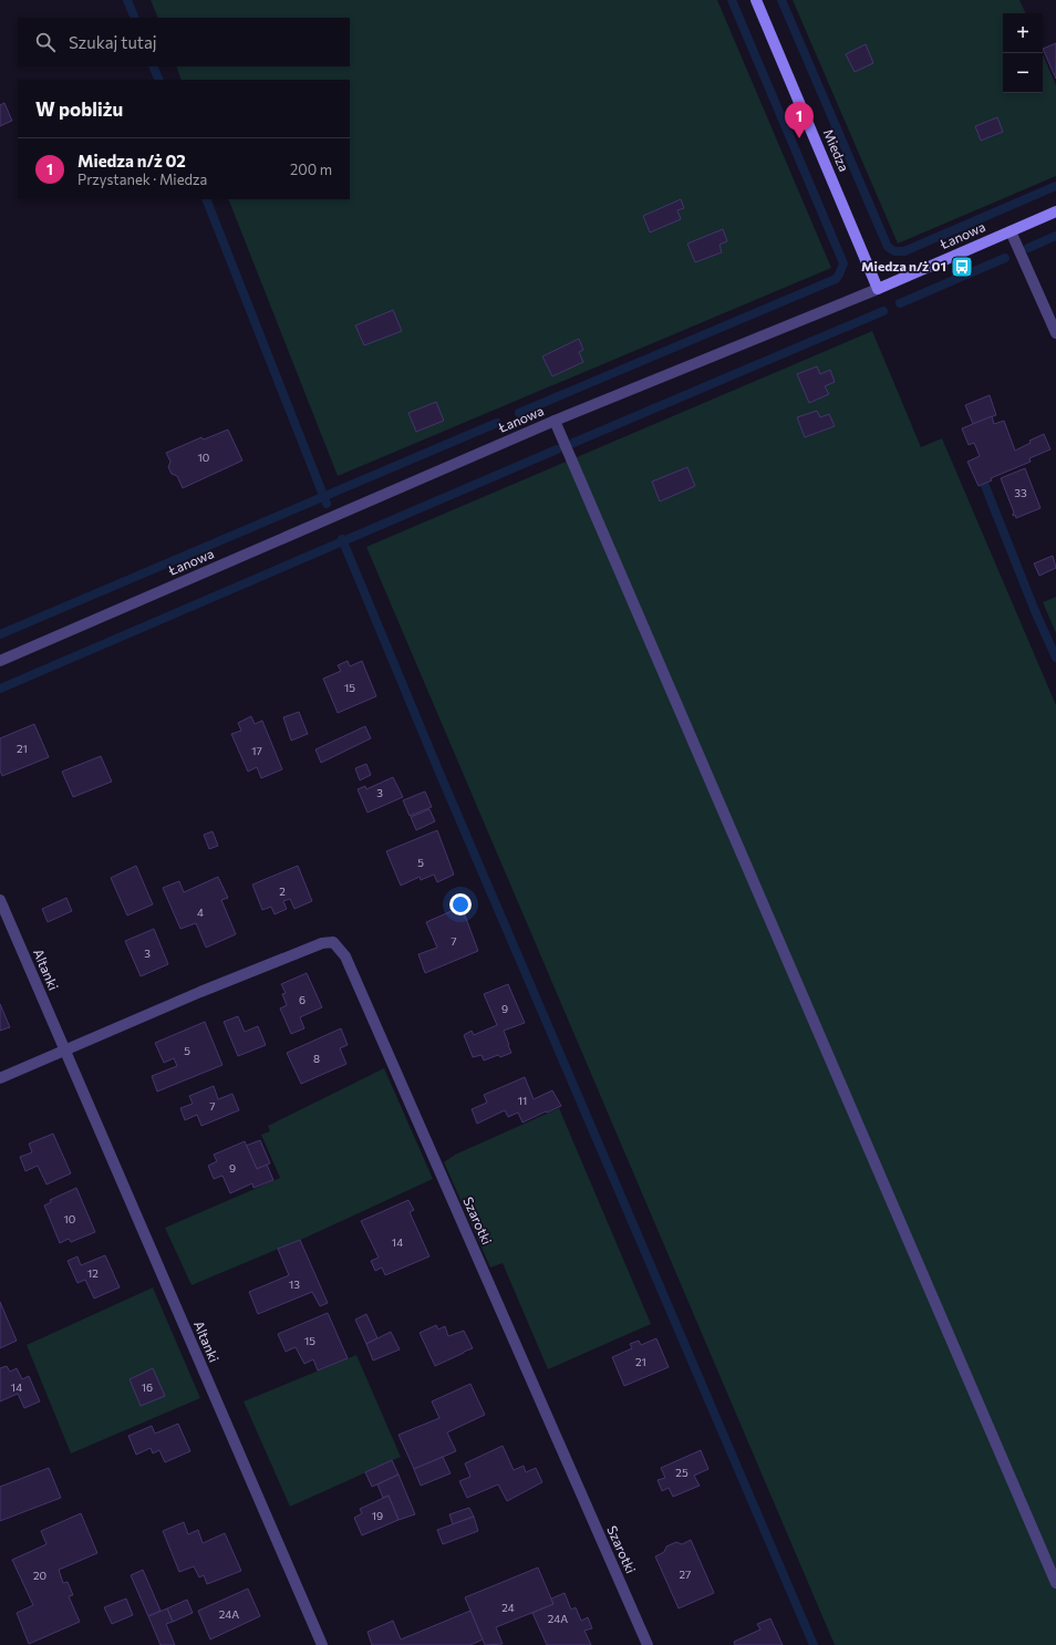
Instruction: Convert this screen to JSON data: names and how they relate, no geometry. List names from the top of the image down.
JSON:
{
  "streets": {
    "street": [
      "Miedza",
      "Łanowa",
      "Altanki",
      "Szarotki"
    ]
  },
  "crossings": [
    ["Miedza", "Łanowa"],
    ["Altanki", "Szarotki"]
  ],
  "places": {
    "bus stop": ["Miedza n/ż 01"]
  },
  "house_numbers": [
    "10",
    "33",
    "15",
    "21",
    "17",
    "3",
    "5",
    "2",
    "4",
    "7",
    "3",
    "6",
    "9",
    "5",
    "8",
    "11",
    "7",
    "9",
    "10",
    "14",
    "12",
    "13",
    "15",
    "21",
    "14",
    "16",
    "25",
    "19",
    "27",
    "20",
    "24",
    "24A",
    "24A"
  ],
  "page": {
    "map_buttons": ["+", "−"],
    "search": "Szukaj tutaj",
    "heading": "W pobliżu",
    "pins": "1",
    "list": [
      {
        "mark": "1",
        "name": "Miedza n/ż 02",
        "note": "Przystanek · Miedza",
        "value": "200 m"
      }
    ]
  }
}
